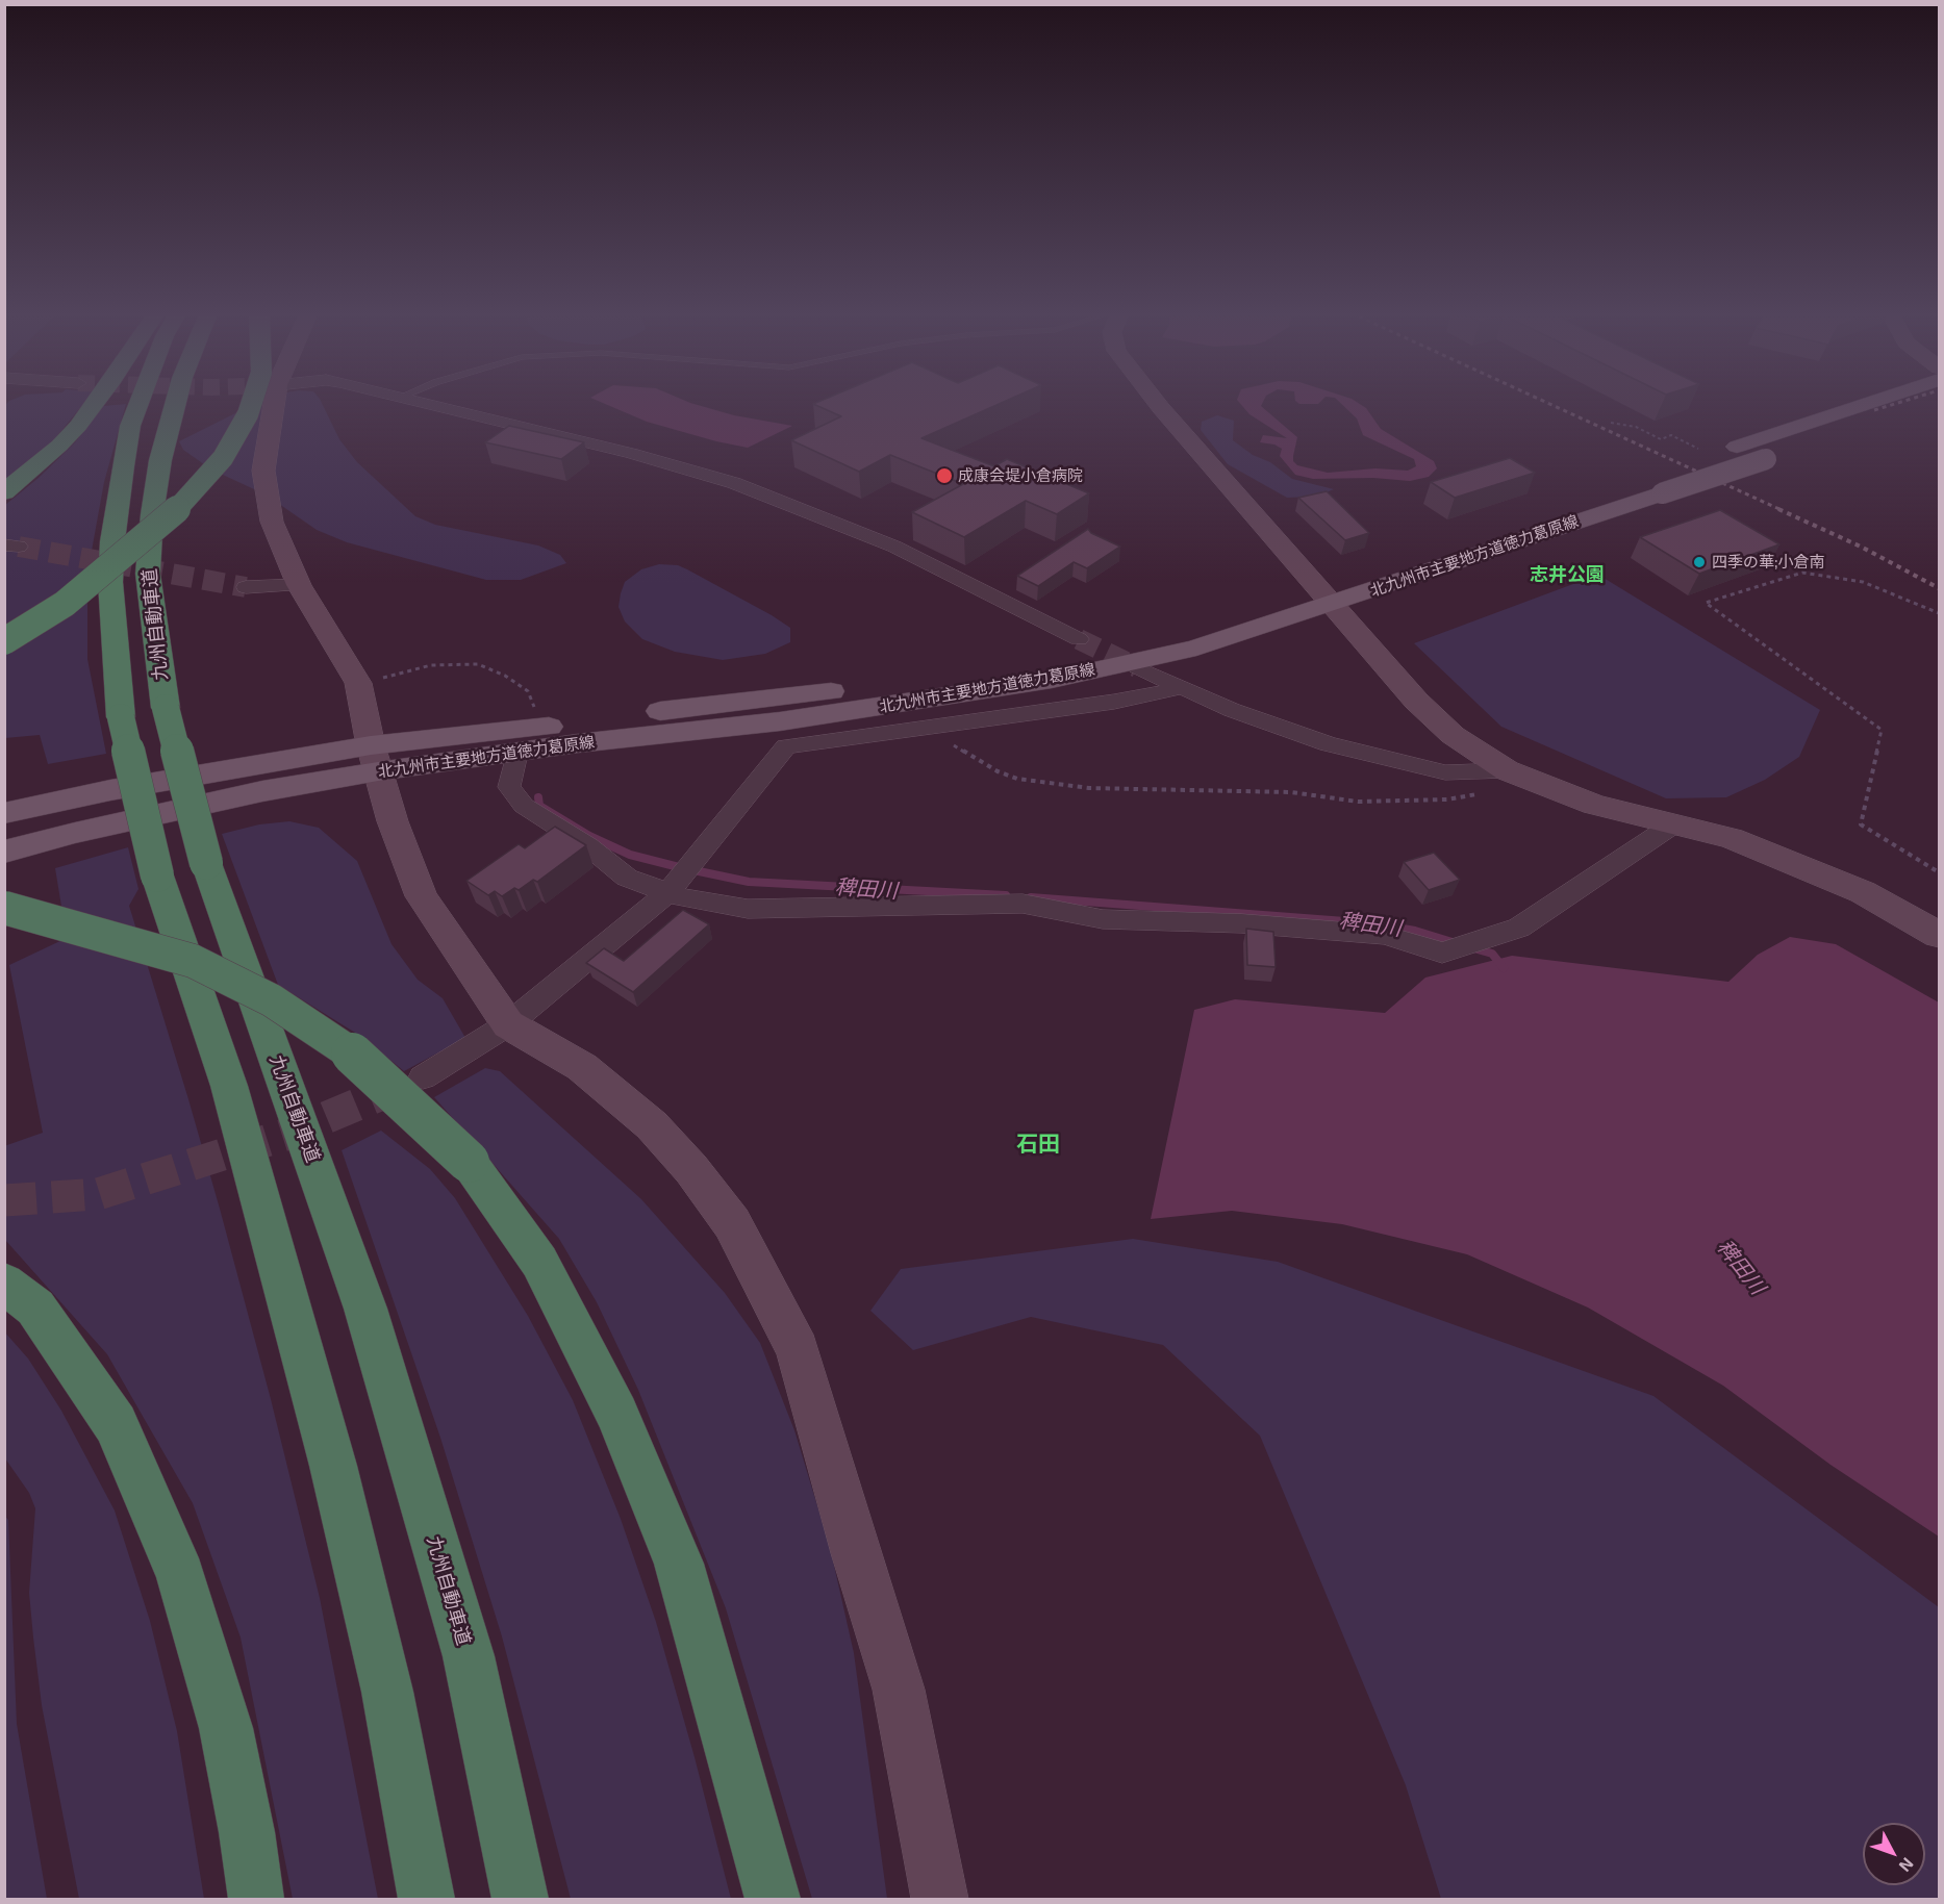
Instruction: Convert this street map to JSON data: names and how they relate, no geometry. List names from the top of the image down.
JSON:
{
  "streets": {
    "highway": ["九州自動車道"],
    "main road": ["北九州市主要地方道徳力葛原線"]
  },
  "districts": ["志井公園", "石田"],
  "water": ["稗田川"],
  "places": ["成康会堤小倉病院", "四季の華;小倉南"],
  "north": "bottom right"
}
